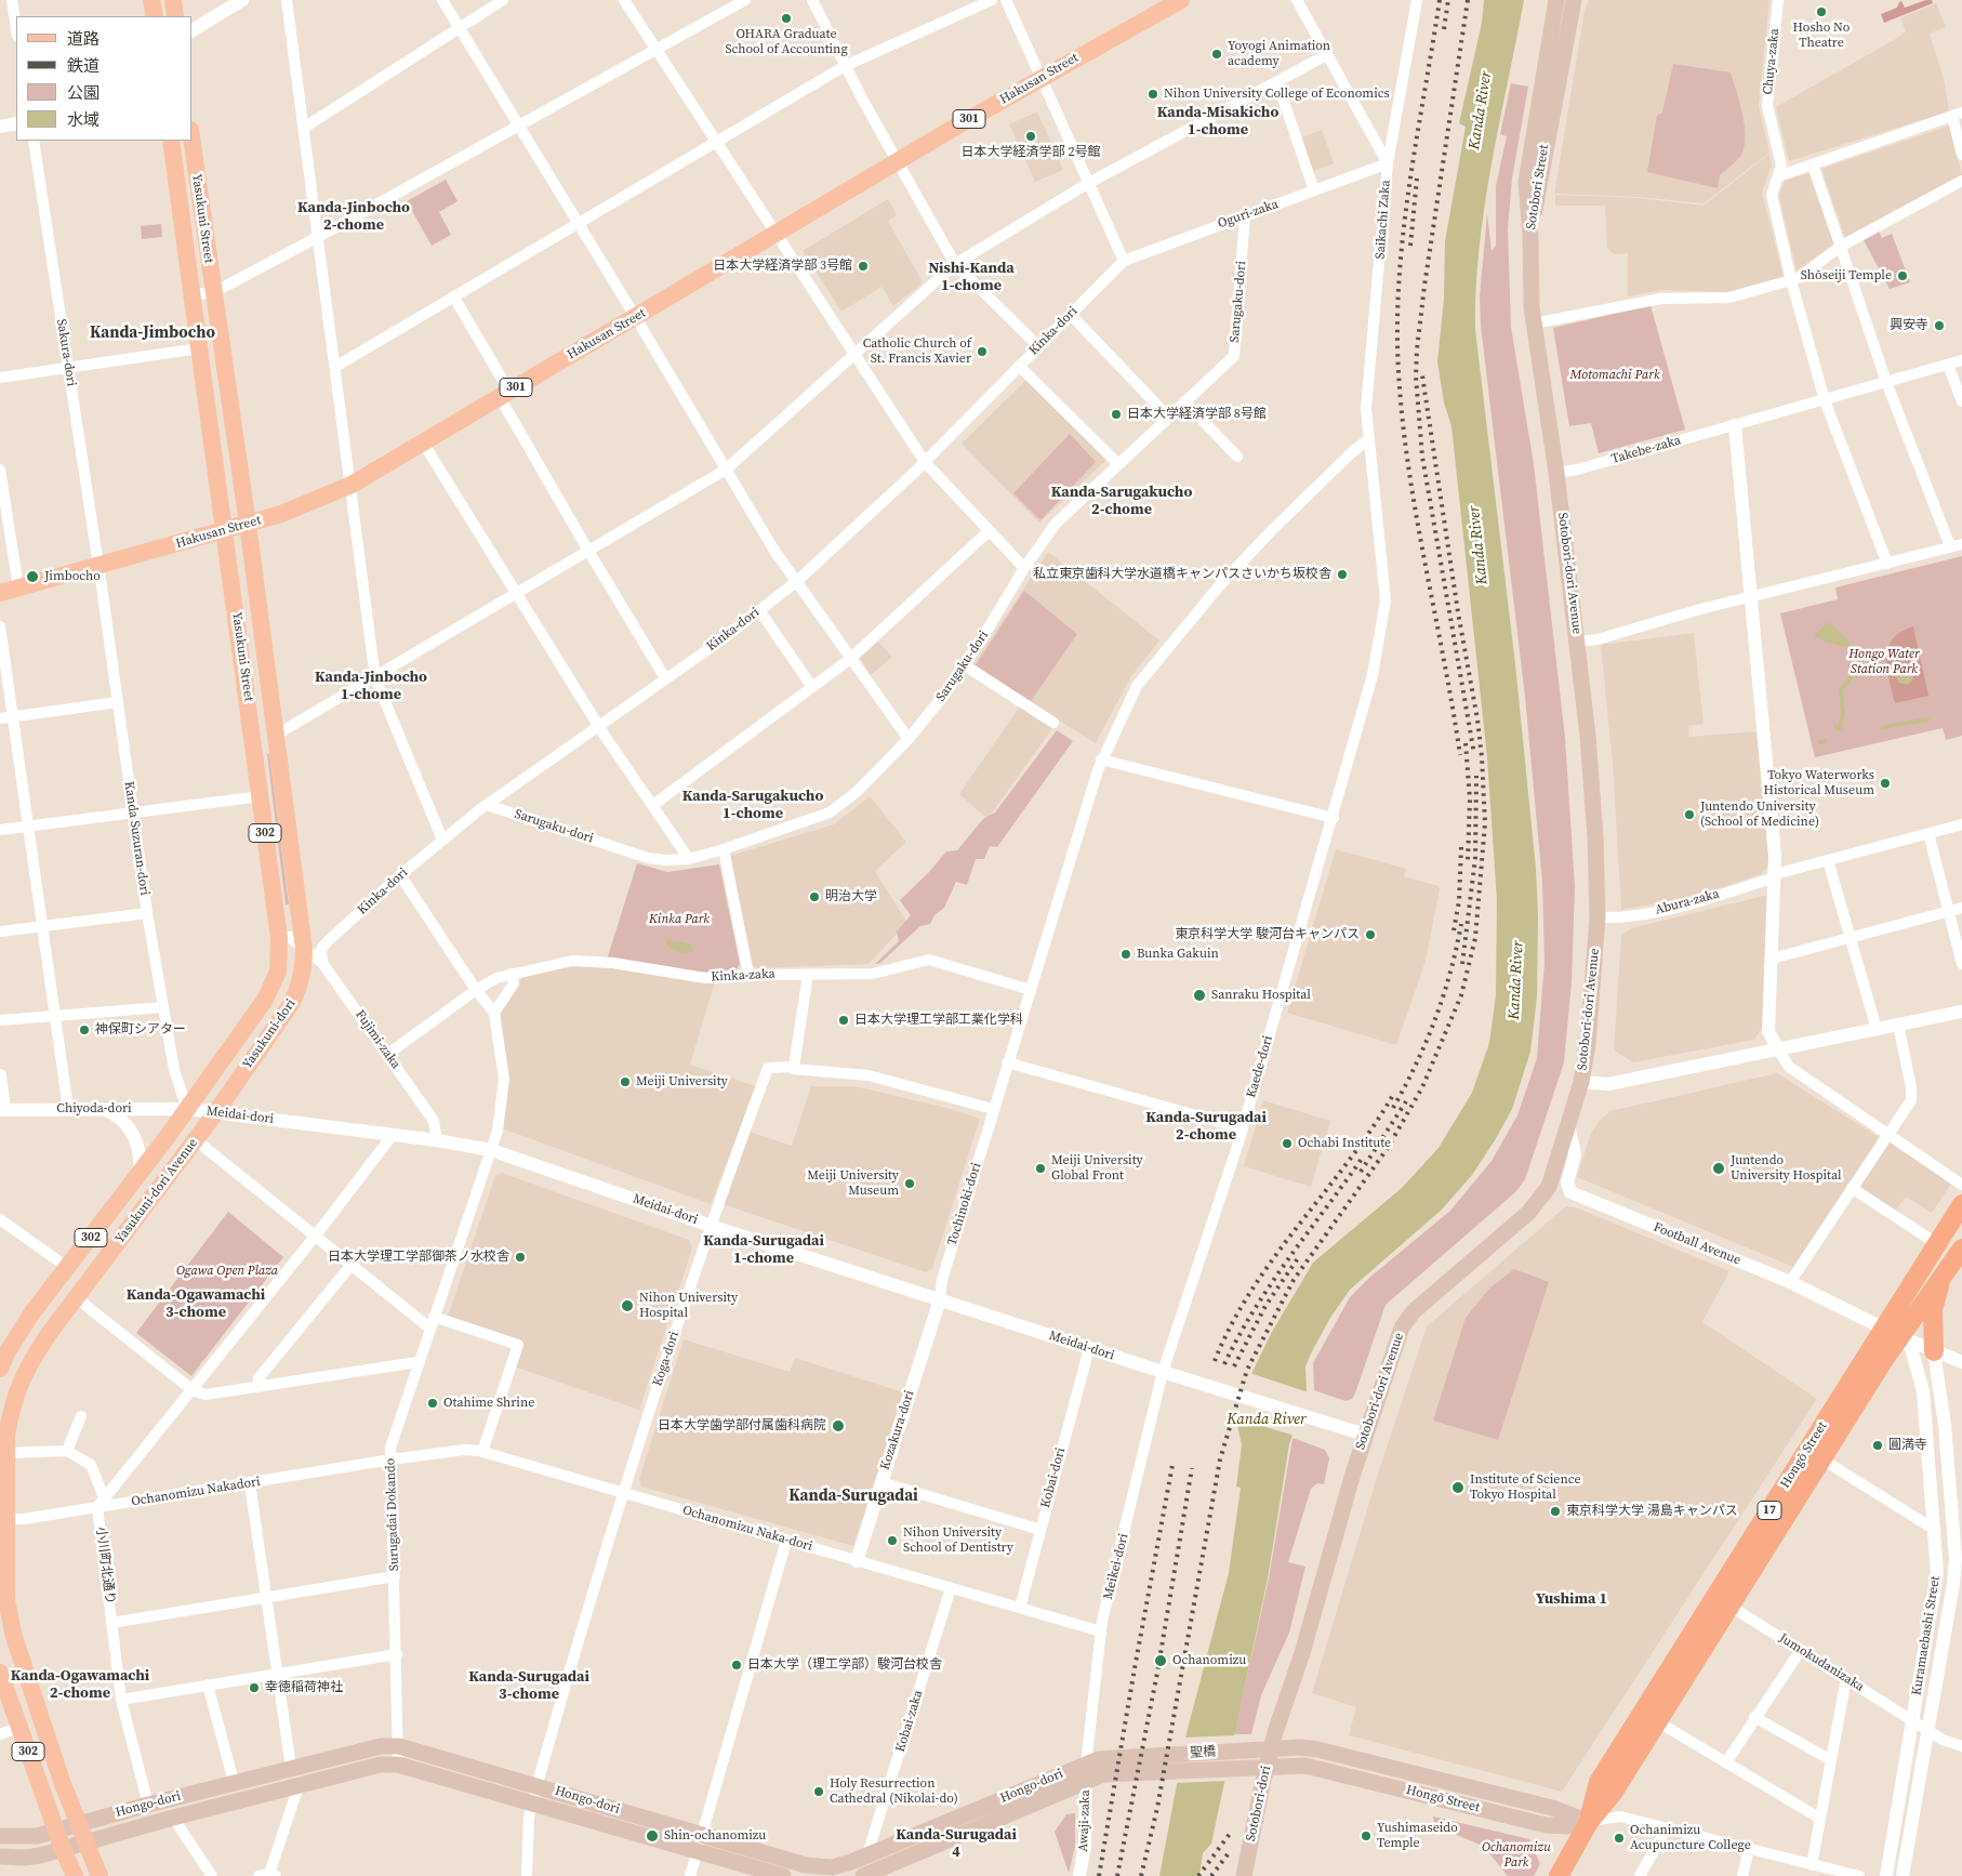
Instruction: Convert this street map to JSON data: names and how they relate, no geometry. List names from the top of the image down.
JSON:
{
  "streets": {
    "highway": ["Hongō Street", "17"],
    "main road": [
      "Hakusan Street",
      "301",
      "Sotobori Street",
      "Yasukuni Street",
      "Sotobori-dori Avenue",
      "302",
      "Yasukuni-dori",
      "Yasukuni-dori Avenue",
      "聖橋",
      "Hongo-dori"
    ],
    "street": [
      "Chuya-zaka",
      "Oguri-zaka",
      "Saikachi Zaka",
      "Sarugaku-dori",
      "Kinka-dori",
      "Sakura-dori",
      "Takebe-zaka",
      "Kanda Suzuran-dori",
      "Abura-zaka",
      "Kinka-zaka",
      "Fujimi-zaka",
      "Kaede-dori",
      "Chiyoda-dori",
      "Meidai-dori",
      "Tochinoki-dori",
      "Football Avenue",
      "Koga-dori",
      "Kozakura-dori",
      "Kobai-dori",
      "Ochanomizu Nakadori",
      "Surugadai Dokando",
      "Ochanomizu Naka-dori",
      "小川町北通り",
      "Meikei-dori",
      "Kuramaebashi Street",
      "Jumokudanizaka",
      "Kobai-zaka",
      "Awaji-zaka"
    ]
  },
  "crossings": [
    ["Chuya-zaka", "Takebe-zaka"],
    ["Hakusan Street", "Yasukuni Street"],
    ["Hakusan Street", "Sakura-dori"],
    ["Hakusan Street", "Kanda Suzuran-dori"],
    ["Sotobori Street", "Sotobori-dori Avenue"],
    ["Oguri-zaka", "Saikachi Zaka"],
    ["Oguri-zaka", "Sarugaku-dori"],
    ["Oguri-zaka", "Kinka-dori"],
    ["Yasukuni Street", "Kinka-dori"],
    ["Yasukuni Street", "302"],
    ["Yasukuni Street", "Kanda Suzuran-dori"],
    ["Yasukuni Street", "Yasukuni-dori"],
    ["Yasukuni Street", "Fujimi-zaka"],
    ["Yasukuni Street", "Chiyoda-dori"],
    ["Yasukuni Street", "Meidai-dori"],
    ["Yasukuni Street", "Yasukuni-dori Avenue"],
    ["Saikachi Zaka", "Kaede-dori"],
    ["Saikachi Zaka", "Tochinoki-dori"],
    ["Sarugaku-dori", "Kinka-dori"],
    ["Kinka-dori", "Yasukuni-dori"],
    ["Kinka-dori", "Fujimi-zaka"],
    ["Sakura-dori", "Kanda Suzuran-dori"],
    ["Takebe-zaka", "Sotobori-dori Avenue"],
    ["Sotobori-dori Avenue", "Abura-zaka"],
    ["Sotobori-dori Avenue", "Meidai-dori"],
    ["Sotobori-dori Avenue", "Football Avenue"],
    ["302", "Hongo-dori"],
    ["Kanda Suzuran-dori", "Chiyoda-dori"],
    ["Kanda Suzuran-dori", "Meidai-dori"],
    ["Kanda Suzuran-dori", "Yasukuni-dori Avenue"],
    ["Kinka-zaka", "Fujimi-zaka"],
    ["Kinka-zaka", "Tochinoki-dori"],
    ["Yasukuni-dori", "Fujimi-zaka"],
    ["Yasukuni-dori", "Meidai-dori"],
    ["Yasukuni-dori", "Yasukuni-dori Avenue"],
    ["Fujimi-zaka", "Meidai-dori"],
    ["Kaede-dori", "Meidai-dori"],
    ["Kaede-dori", "Meikei-dori"],
    ["Chiyoda-dori", "Meidai-dori"],
    ["Chiyoda-dori", "Yasukuni-dori Avenue"],
    ["Meidai-dori", "Yasukuni-dori Avenue"],
    ["Meidai-dori", "Tochinoki-dori"],
    ["Meidai-dori", "Koga-dori"],
    ["Meidai-dori", "Kozakura-dori"],
    ["Meidai-dori", "Kobai-dori"],
    ["Meidai-dori", "Surugadai Dokando"],
    ["Meidai-dori", "小川町北通り"],
    ["Meidai-dori", "Meikei-dori"],
    ["Yasukuni-dori Avenue", "Ochanomizu Nakadori"],
    ["Yasukuni-dori Avenue", "Hongo-dori"],
    ["Tochinoki-dori", "Kozakura-dori"],
    ["Football Avenue", "Hongō Street"],
    ["Football Avenue", "Kuramaebashi Street"],
    ["Koga-dori", "Ochanomizu Naka-dori"],
    ["Koga-dori", "Hongo-dori"],
    ["Kozakura-dori", "Ochanomizu Naka-dori"],
    ["Hongō Street", "17"],
    ["Hongō Street", "Kuramaebashi Street"],
    ["Hongō Street", "Jumokudanizaka"],
    ["Hongō Street", "聖橋"],
    ["Kobai-dori", "Ochanomizu Naka-dori"],
    ["Ochanomizu Nakadori", "Surugadai Dokando"],
    ["Ochanomizu Nakadori", "Ochanomizu Naka-dori"],
    ["Ochanomizu Nakadori", "小川町北通り"],
    ["Surugadai Dokando", "Ochanomizu Naka-dori"],
    ["Surugadai Dokando", "Hongo-dori"],
    ["Ochanomizu Naka-dori", "Meikei-dori"],
    ["Ochanomizu Naka-dori", "Kobai-zaka"],
    ["小川町北通り", "Hongo-dori"],
    ["Meikei-dori", "Hongo-dori"],
    ["Meikei-dori", "Awaji-zaka"],
    ["Kuramaebashi Street", "Jumokudanizaka"],
    ["Kobai-zaka", "Hongo-dori"],
    ["聖橋", "Hongo-dori"],
    ["Hongo-dori", "Awaji-zaka"]
  ],
  "districts": [
    "Kanda-Misakicho 1-chome",
    "Kanda-Jinbocho 2-chome",
    "Nishi-Kanda 1-chome",
    "Kanda-Jimbocho",
    "Kanda-Sarugakucho 2-chome",
    "Kanda-Jinbocho 1-chome",
    "Kanda-Sarugakucho 1-chome",
    "Kanda-Surugadai 2-chome",
    "Kanda-Surugadai 1-chome",
    "Kanda-Ogawamachi 3-chome",
    "Kanda-Surugadai",
    "Yushima 1",
    "Kanda-Ogawamachi 2-chome",
    "Kanda-Surugadai 3-chome",
    "Kanda-Surugadai 4"
  ],
  "water": ["Kanda River"],
  "parks": [
    "Motomachi Park",
    "Hongo Water Station Park",
    "Kinka Park",
    "Ogawa Open Plaza",
    "Ochanomizu Park"
  ],
  "places": [
    "Hosho No Theatre",
    "OHARA Graduate School of Accounting",
    "Yoyogi Animation academy",
    "Nihon University College of Economics",
    "日本大学経済学部 2号館",
    "日本大学経済学部 3号館",
    "Shōseiji Temple",
    "興安寺",
    "Catholic Church of St. Francis Xavier",
    "日本大学経済学部 8号館",
    "私立東京歯科大学水道橋キャンパスさいかち坂校舎",
    "Jimbocho",
    "Tokyo Waterworks Historical Museum",
    "Juntendo University (School of Medicine)",
    "明治大学",
    "東京科学大学 駿河台キャンパス",
    "Bunka Gakuin",
    "Sanraku Hospital",
    "日本大学理工学部工業化学科",
    "神保町シアター",
    "Meiji University",
    "Ochabi Institute",
    "Meiji University Global Front",
    "Juntendo University Hospital",
    "Meiji University Museum",
    "日本大学理工学部御茶ノ水校舎",
    "Nihon University Hospital",
    "Otahime Shrine",
    "日本大学歯学部付属歯科病院",
    "圓満寺",
    "Institute of Science Tokyo Hospital",
    "東京科学大学 湯島キャンパス",
    "Nihon University School of Dentistry",
    "Ochanomizu",
    "日本大学（理工学部）駿河台校舎",
    "幸徳稲荷神社",
    "Holy Resurrection Cathedral (Nikolai-do)",
    "Shin-ochanomizu",
    "Yushimaseido Temple",
    "Ochanimizu Acupuncture College"
  ],
  "legend": [
    "道路",
    "鉄道",
    "公園",
    "水域"
  ]
}
